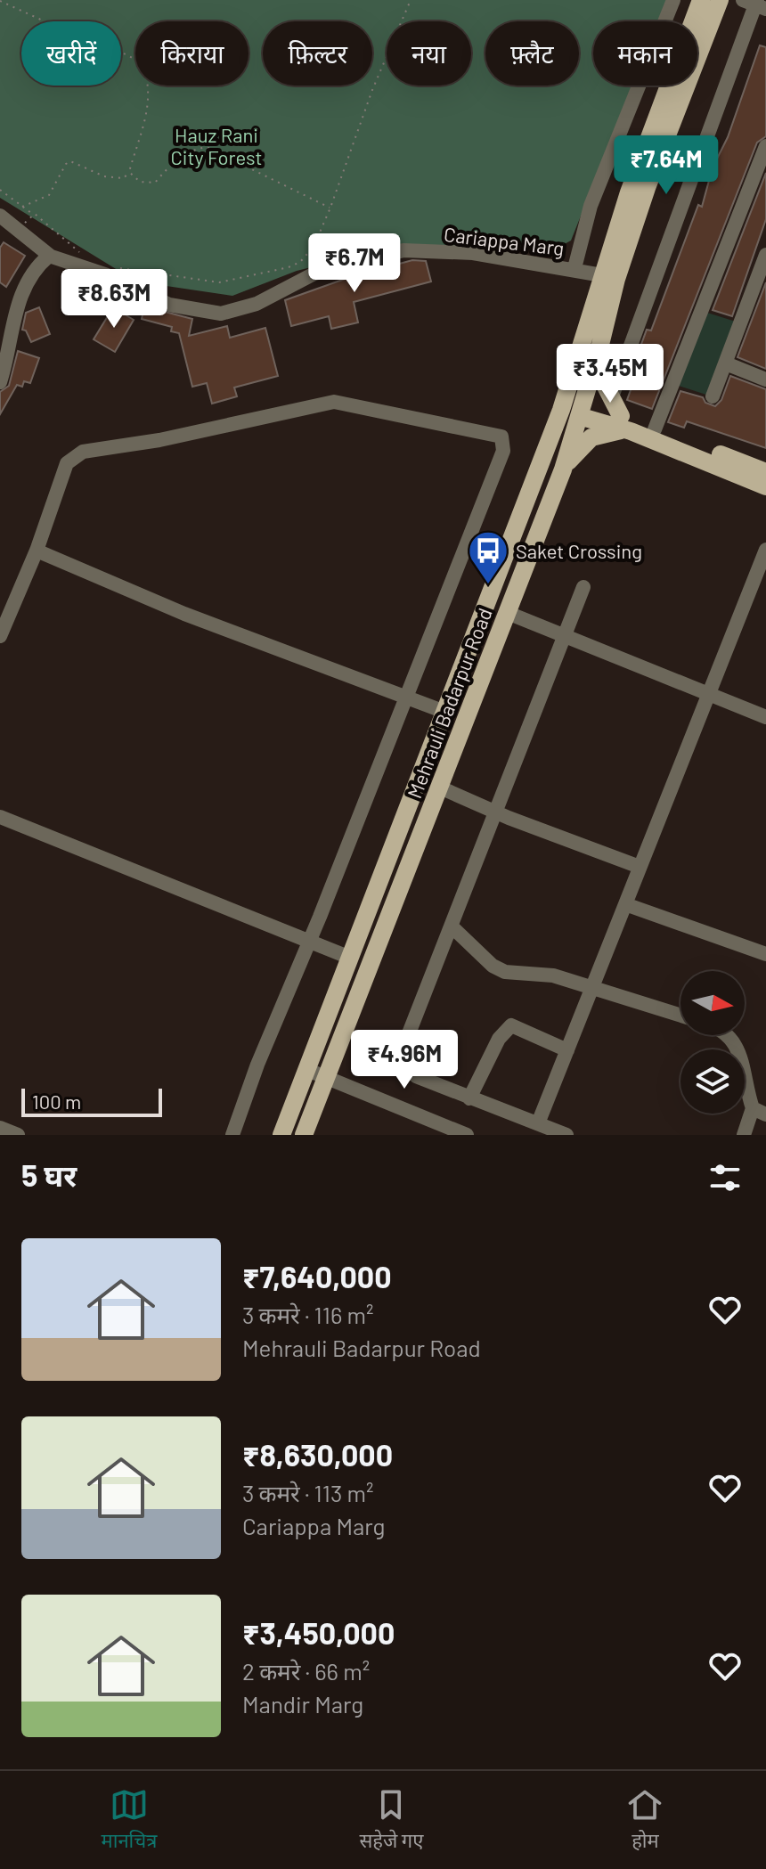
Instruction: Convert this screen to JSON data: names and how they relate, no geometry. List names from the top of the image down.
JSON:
{
  "streets": {
    "main road": ["Mehrauli Badarpur Road"],
    "street": ["Cariappa Marg"]
  },
  "parks": ["Hauz Rani City Forest"],
  "places": {
    "bus stop": ["Saket Crossing"]
  },
  "scale_bar": "100 m",
  "north": "right",
  "page": {
    "chip": [
      "खरीदें",
      "किराया",
      "फ़िल्टर",
      "नया",
      "फ़्लैट",
      "मकान"
    ],
    "price": [
      "₹7.64M",
      "₹6.7M",
      "₹8.63M",
      "₹3.45M",
      "₹4.96M"
    ],
    "scale": "100 m",
    "heading": "5 घर",
    "list": [
      {
        "name": "₹7,640,000",
        "note": "3 कमरे · 116 m² · Mehrauli Badarpur Road"
      },
      {
        "name": "₹8,630,000",
        "note": "3 कमरे · 113 m² · Cariappa Marg"
      },
      {
        "name": "₹3,450,000",
        "note": "2 कमरे · 66 m² · Mandir Marg"
      }
    ],
    "tabs": ["मानचित्र", "सहेजे गए", "होम"]
  }
}
